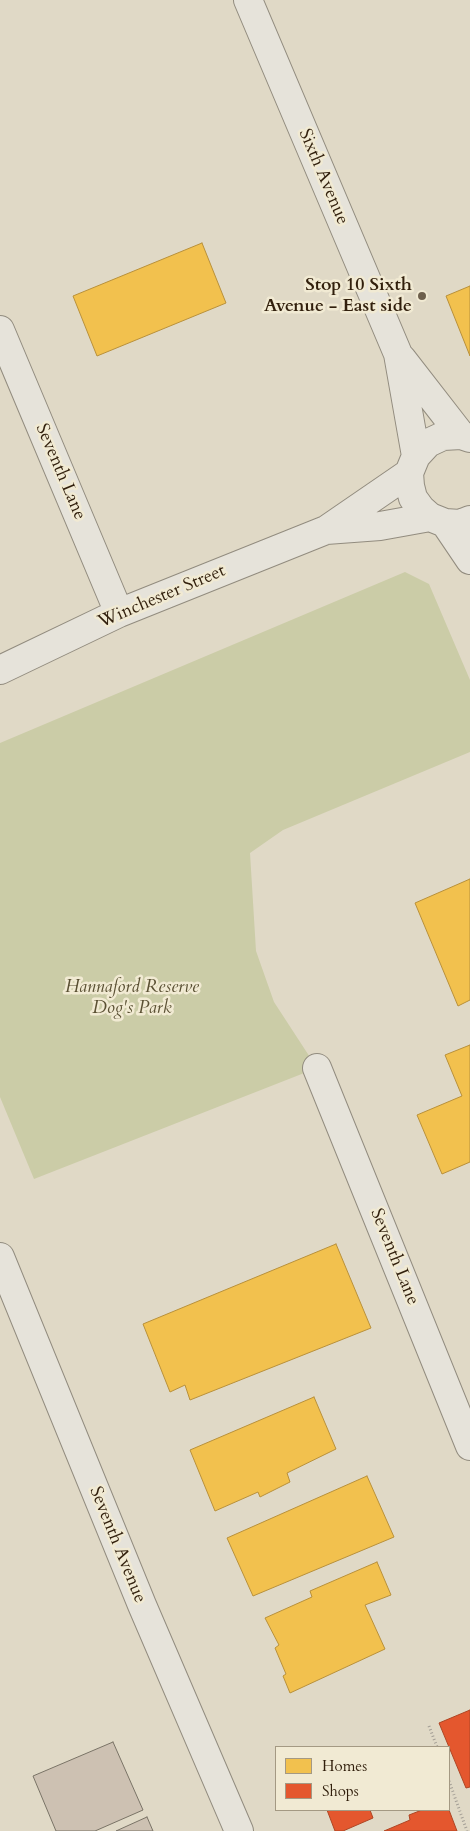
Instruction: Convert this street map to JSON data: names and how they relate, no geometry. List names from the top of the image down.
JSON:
{
  "streets": {
    "street": [
      "Sixth Avenue",
      "Seventh Lane",
      "Winchester Street",
      "Seventh Avenue"
    ]
  },
  "crossings": [
    ["Sixth Avenue", "Winchester Street"],
    ["Seventh Lane", "Winchester Street"]
  ],
  "parks": ["Hannaford Reserve Dog's Park"],
  "places": ["Stop 10 Sixth Avenue - East side"],
  "legend": ["Homes", "Shops"]
}
